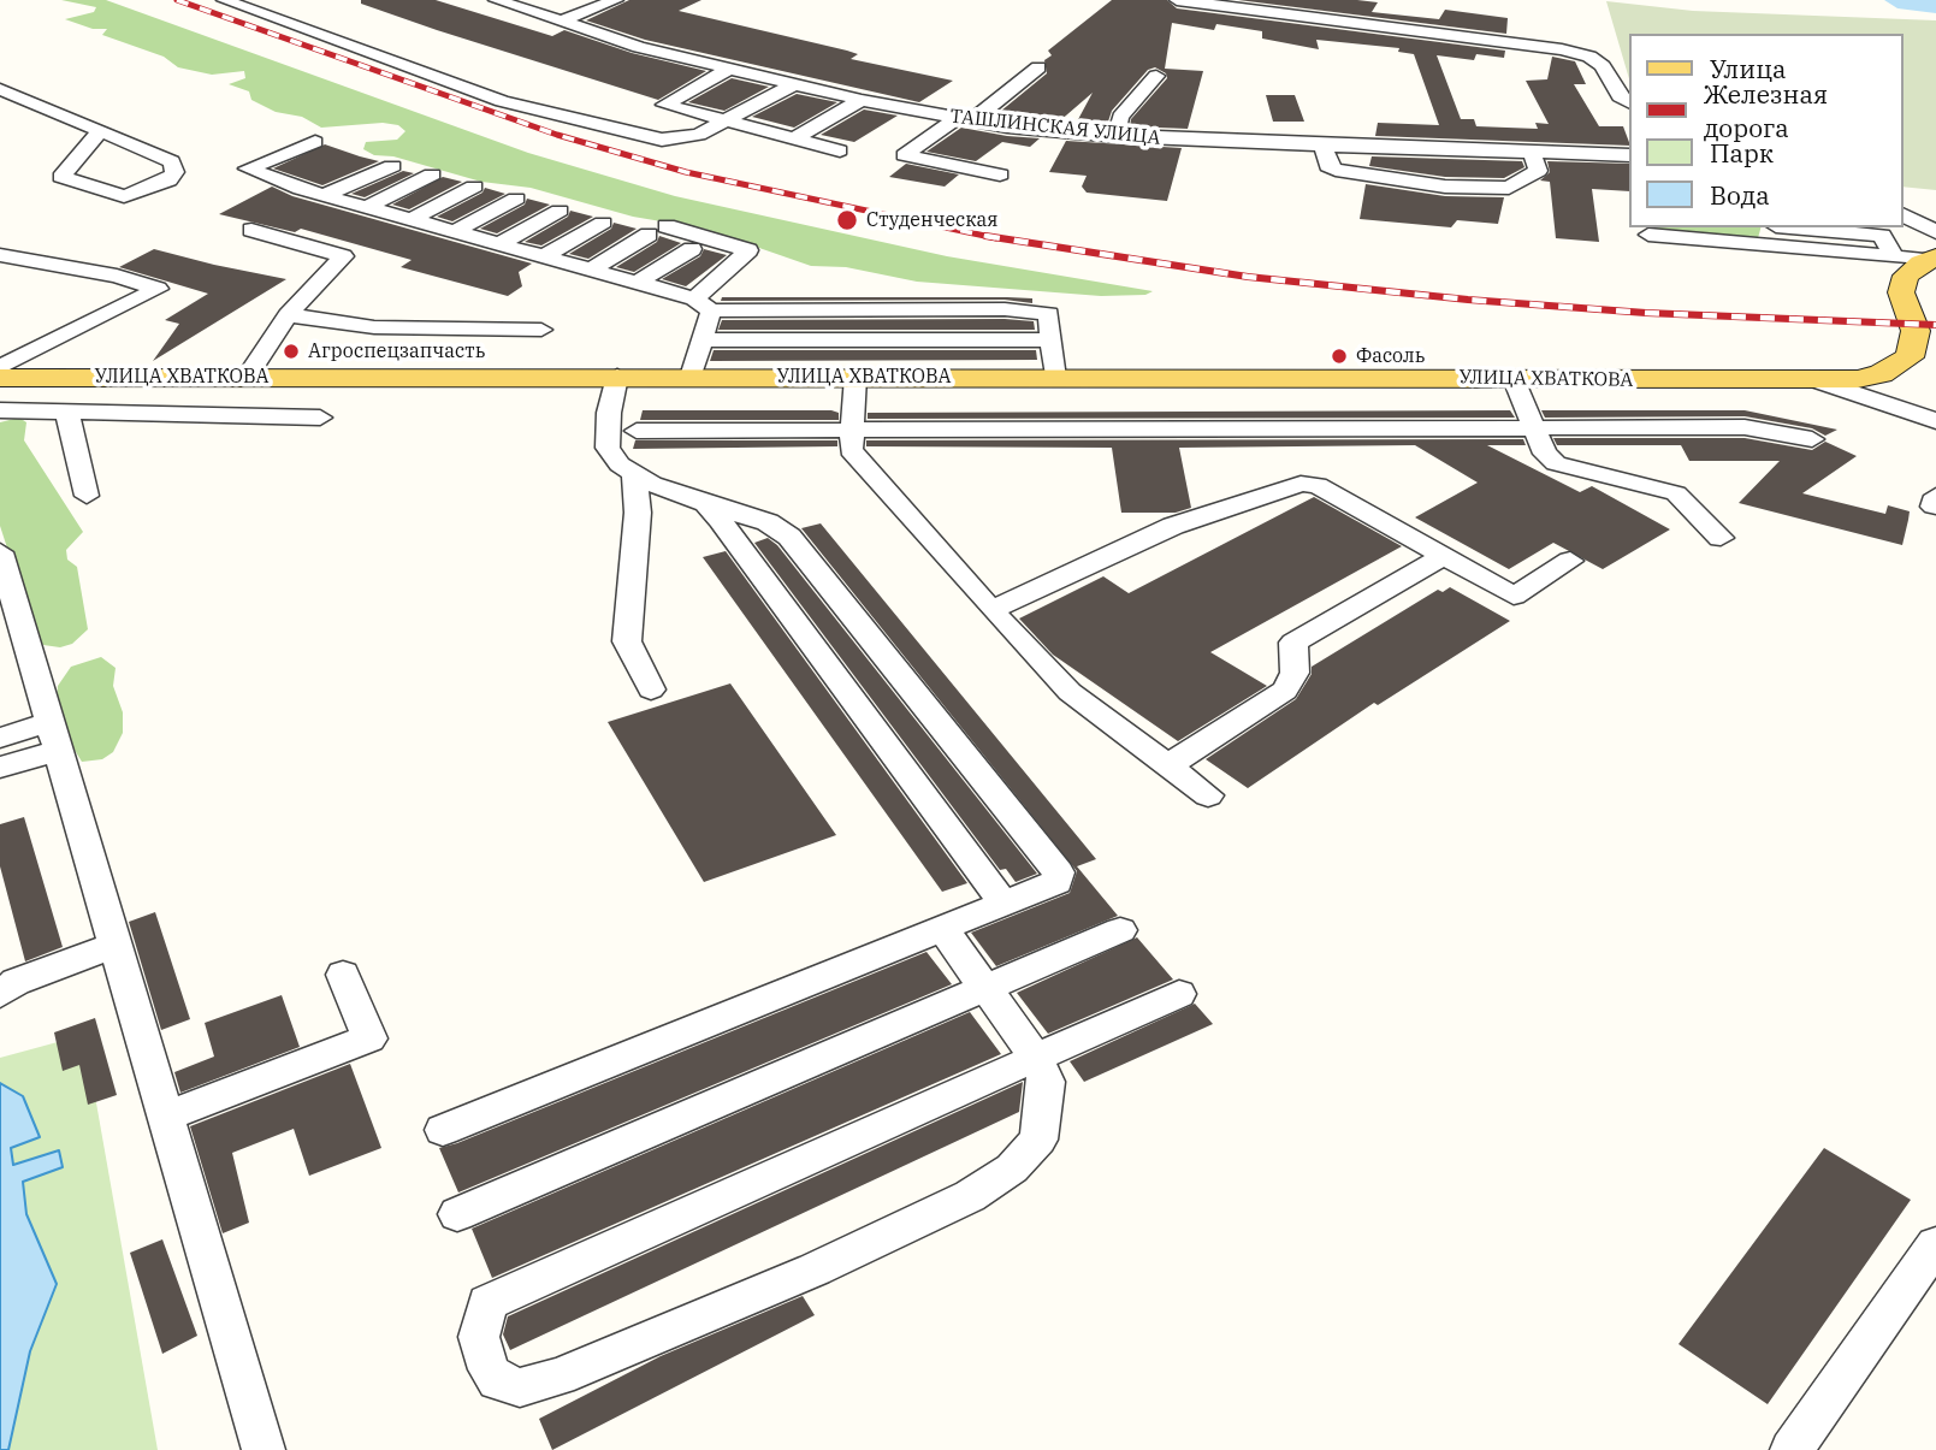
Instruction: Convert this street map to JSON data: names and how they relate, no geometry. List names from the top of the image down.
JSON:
{
  "streets": {
    "main road": ["УЛИЦА ХВАТКОВА"],
    "street": ["ТАШЛИНСКАЯ УЛИЦА"]
  },
  "places": ["Студенческая", "Агроспецзапчасть", "Фасоль"],
  "legend": [
    "Улица",
    "Железная дорога",
    "Парк",
    "Вода"
  ]
}
